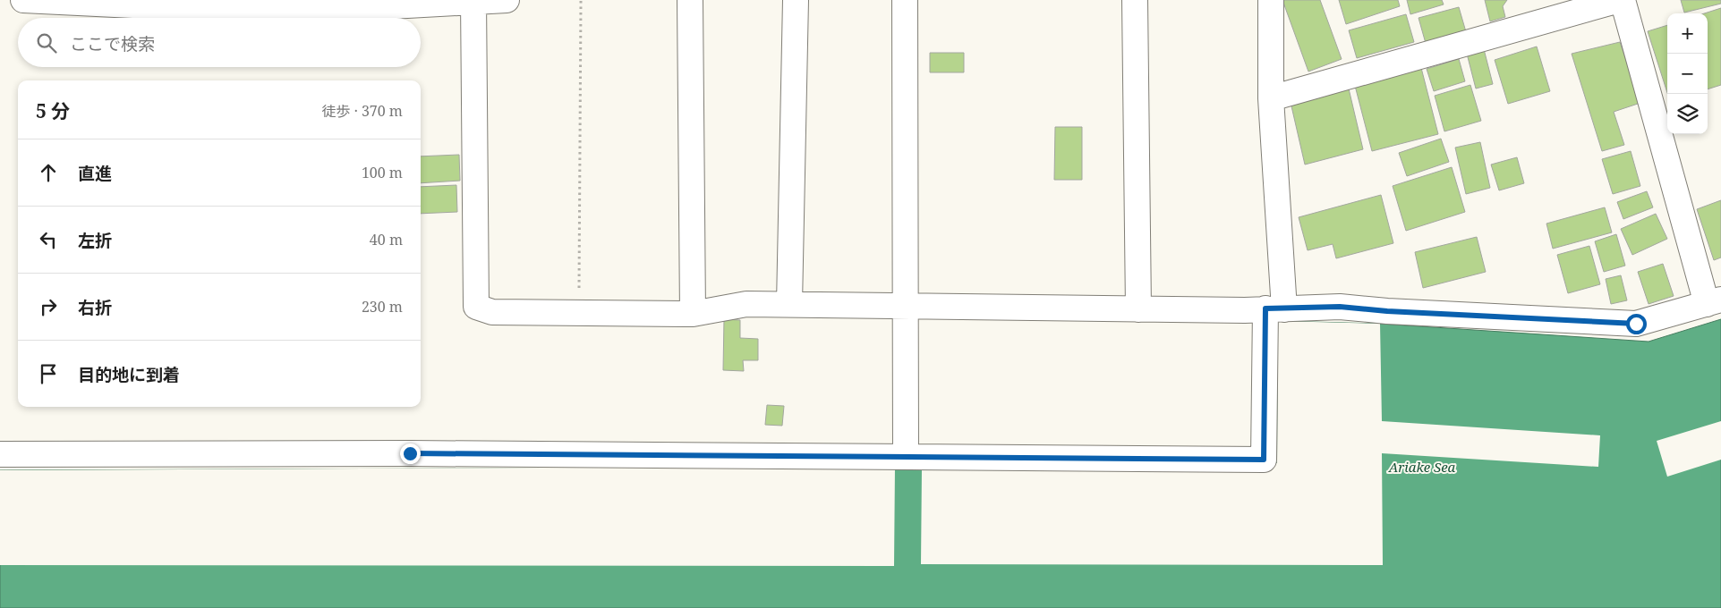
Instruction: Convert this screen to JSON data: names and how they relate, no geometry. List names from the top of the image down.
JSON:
{
  "water": ["Ariake Sea"],
  "page": {
    "map_buttons": ["+", "−"],
    "search": "ここで検索",
    "heading": ["5 分", "徒歩 · 370 m"],
    "list": [
      ["直進", "100 m"],
      ["左折", "40 m"],
      ["右折", "230 m"],
      "目的地に到着"
    ]
  }
}
